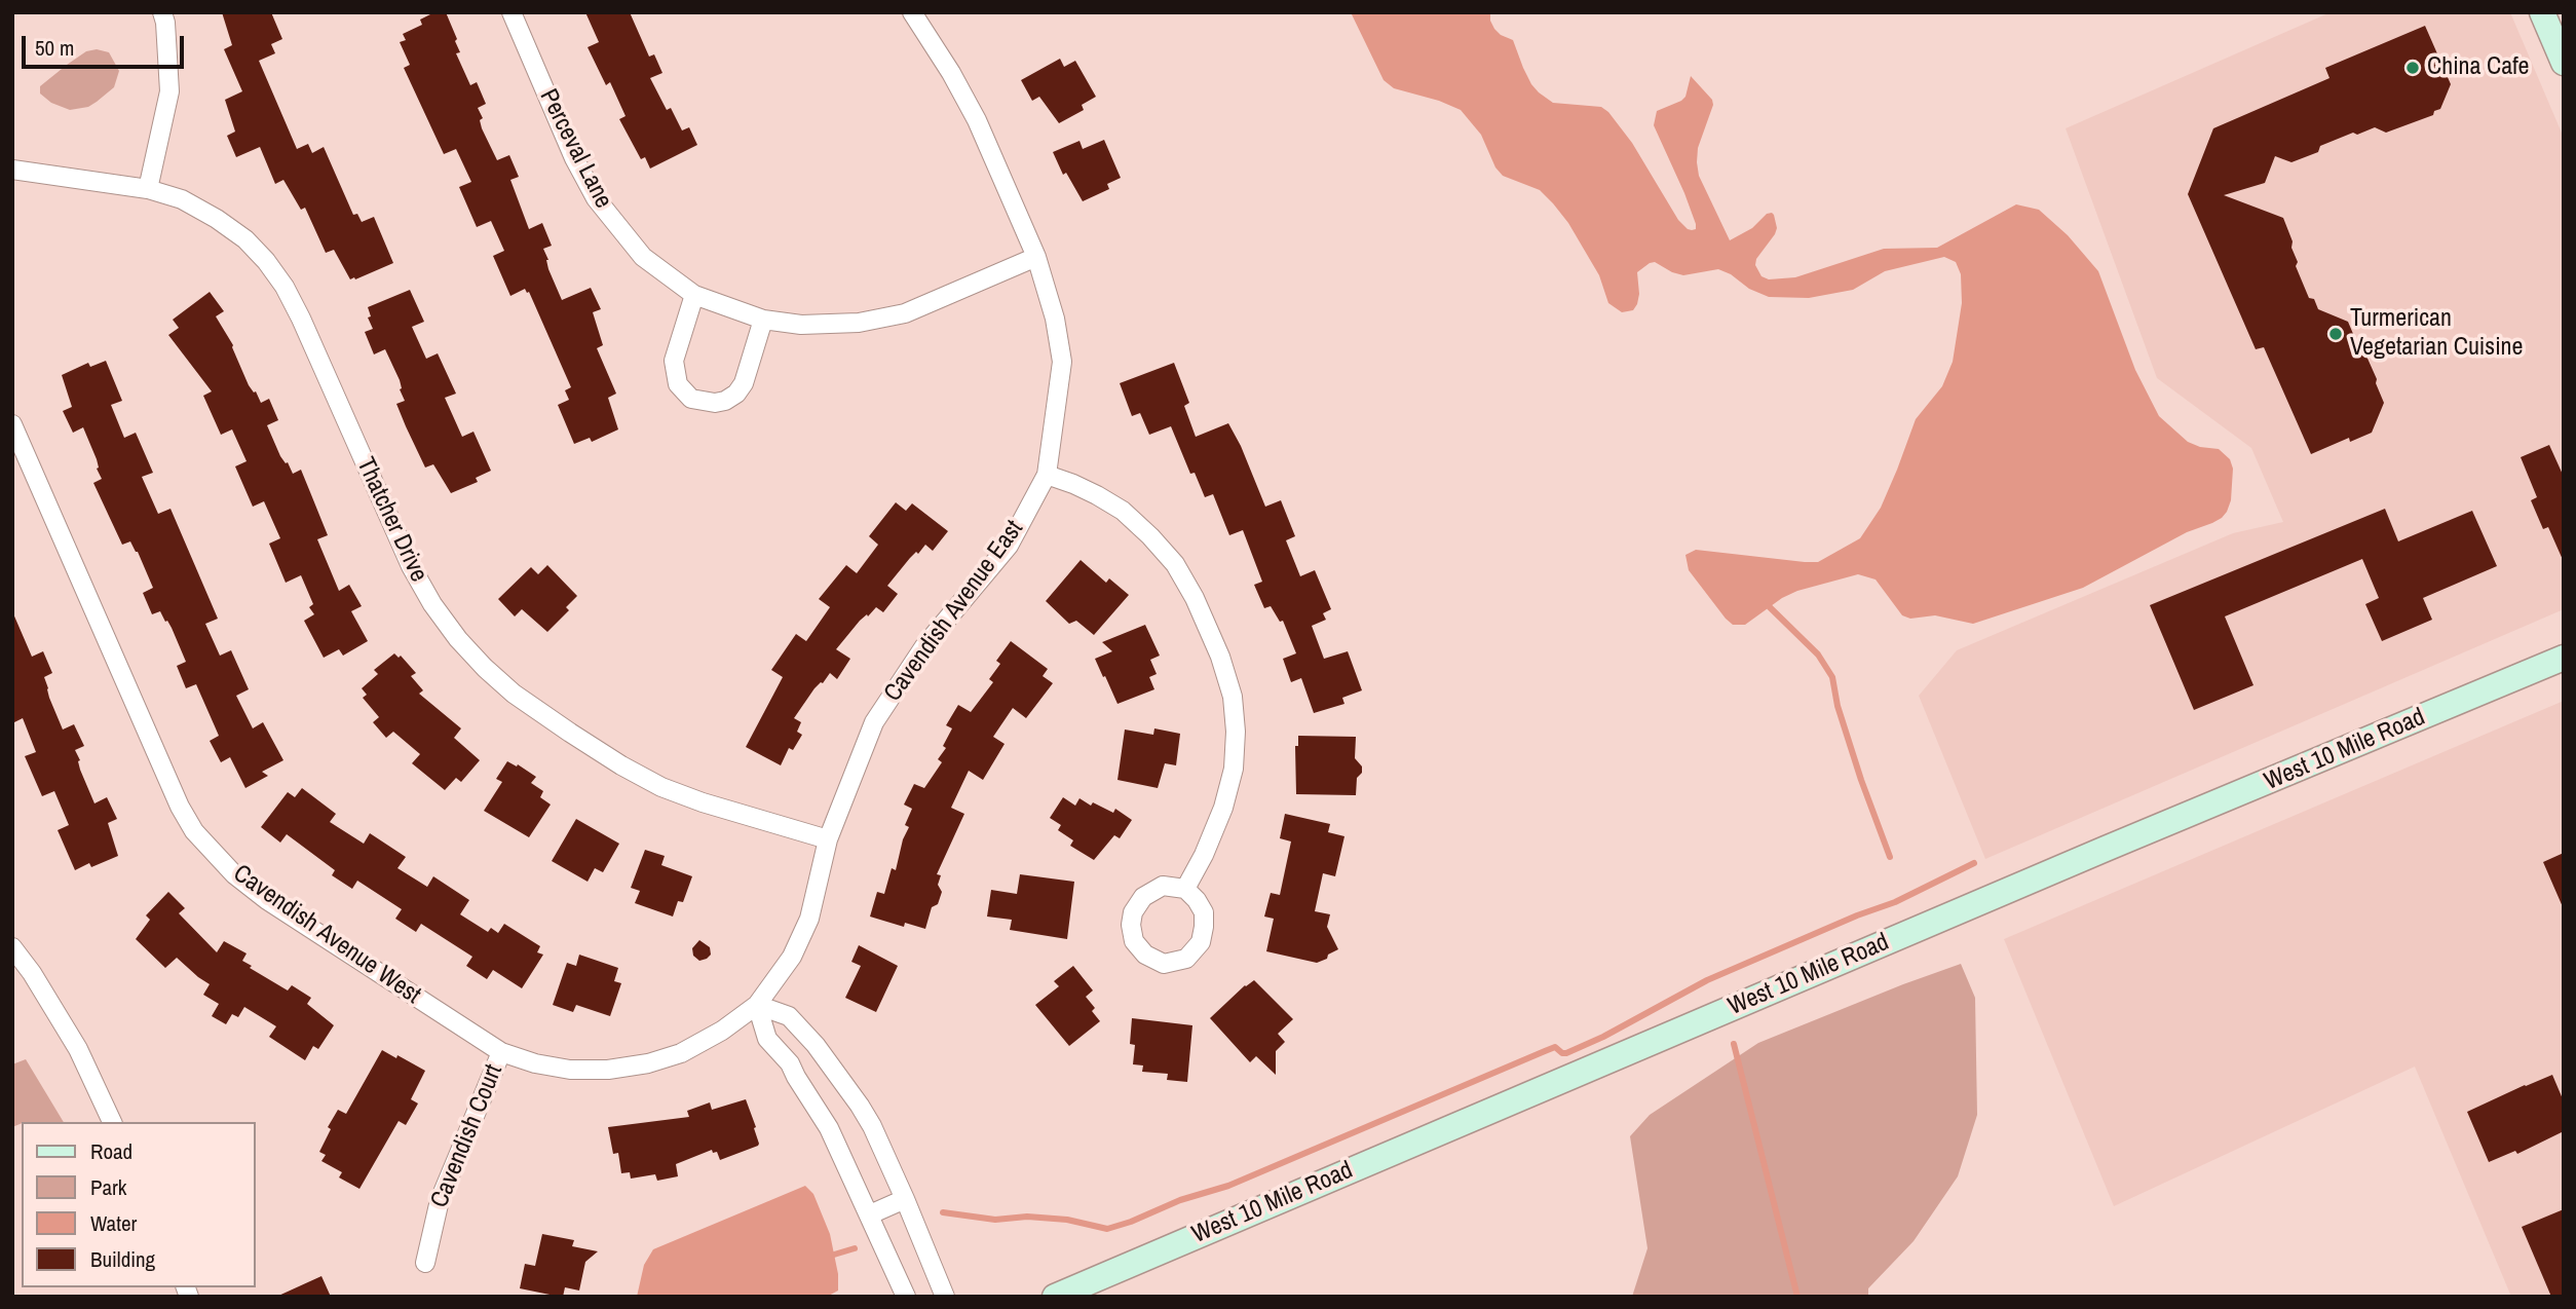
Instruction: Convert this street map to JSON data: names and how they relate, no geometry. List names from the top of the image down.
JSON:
{
  "streets": {
    "main road": ["West 10 Mile Road"],
    "street": [
      "Perceval Lane",
      "Thatcher Drive",
      "Cavendish Avenue East",
      "Cavendish Avenue West",
      "Cavendish Court"
    ]
  },
  "crossings": [
    ["Perceval Lane", "Cavendish Avenue East"],
    ["Thatcher Drive", "Cavendish Avenue East"],
    ["Cavendish Avenue East", "Cavendish Avenue West"],
    ["Cavendish Avenue West", "Cavendish Court"]
  ],
  "places": ["China Cafe", "Turmerican Vegetarian Cuisine"],
  "legend": [
    "Road",
    "Park",
    "Water",
    "Building"
  ],
  "scale_bar": "50 m"
}
